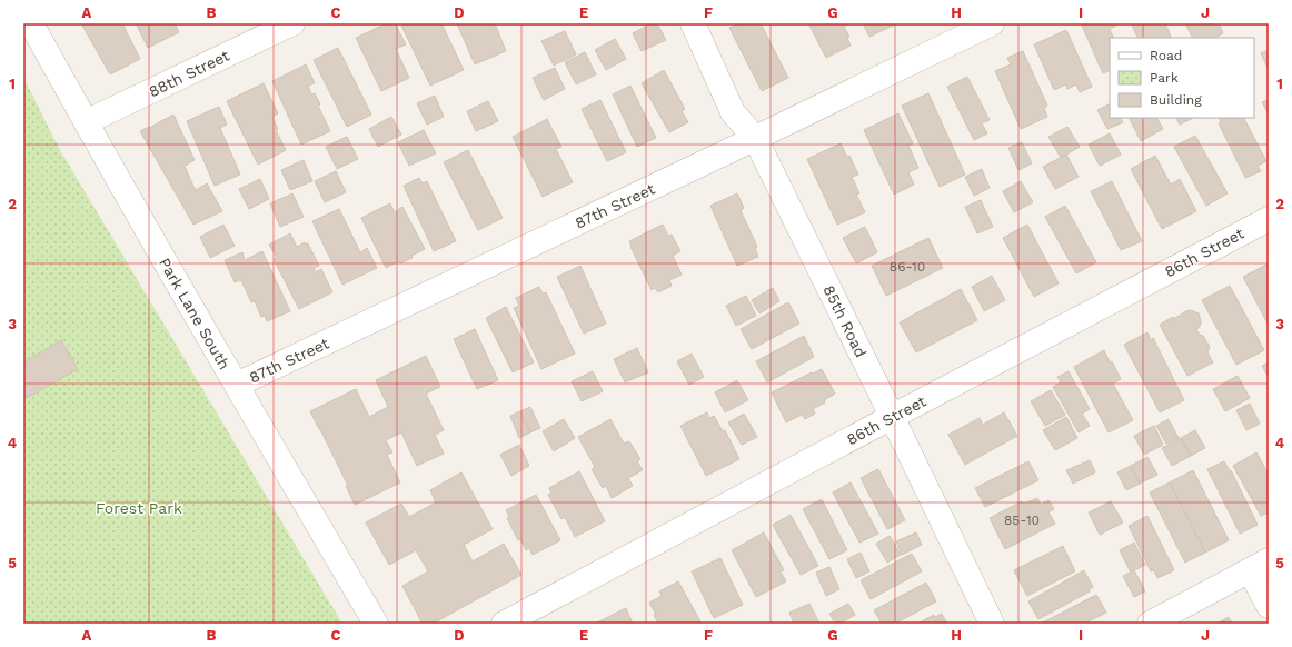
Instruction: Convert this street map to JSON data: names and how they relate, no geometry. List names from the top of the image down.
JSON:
{
  "streets": {
    "street": [
      "88th Street",
      "87th Street",
      "86th Street",
      "Park Lane South",
      "85th Road"
    ]
  },
  "crossings": [
    ["88th Street", "Park Lane South"],
    ["87th Street", "Park Lane South"],
    ["87th Street", "85th Road"],
    ["86th Street", "85th Road"]
  ],
  "parks": ["Forest Park"],
  "house_numbers": ["86-10", "85-10"],
  "legend": ["Road", "Park", "Building"],
  "grid": {
    "columns": [
      "A",
      "B",
      "C",
      "D",
      "E",
      "F",
      "G",
      "H",
      "I",
      "J"
    ],
    "rows": [
      "1",
      "2",
      "3",
      "4",
      "5"
    ]
  }
}
